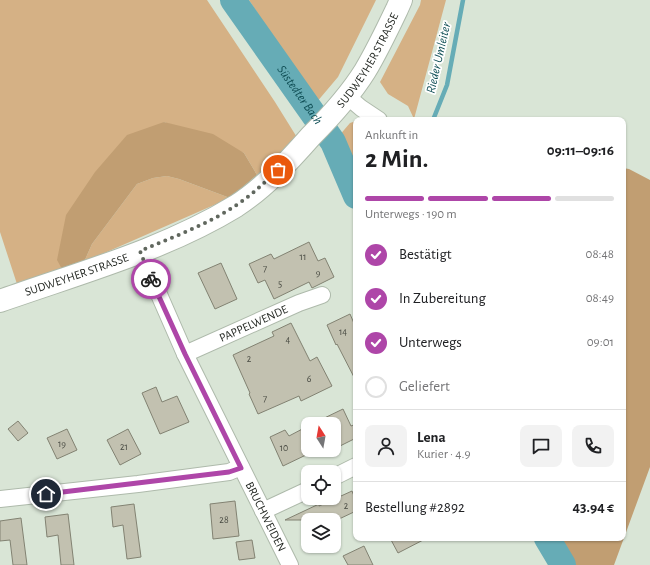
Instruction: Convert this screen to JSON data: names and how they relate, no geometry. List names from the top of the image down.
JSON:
{
  "streets": {
    "street": ["SUDWEYHER STRASSE", "PAPPELWENDE", "BRUCHWEIDEN"]
  },
  "crossings": [
    ["SUDWEYHER STRASSE", "BRUCHWEIDEN"],
    ["PAPPELWENDE", "BRUCHWEIDEN"]
  ],
  "water": ["Rieder Umleiter", "Süstedter Bach"],
  "house_numbers": [
    "11",
    "7",
    "9",
    "5",
    "14",
    "4",
    "2",
    "6",
    "7",
    "19",
    "21",
    "10",
    "2",
    "28"
  ],
  "north": "top",
  "page": {
    "heading": ["2 Min.", "Ankunft in", "09:11–09:16"],
    "panel": [
      "Lena",
      "Kurier · 4.9",
      "Bestellung #2892",
      "43.94 €"
    ],
    "bar": "Unterwegs · 190 m",
    "list": [
      ["Bestätigt", "08:48"],
      ["In Zubereitung", "08:49"],
      ["Unterwegs", "09:01"],
      "Geliefert"
    ]
  }
}
